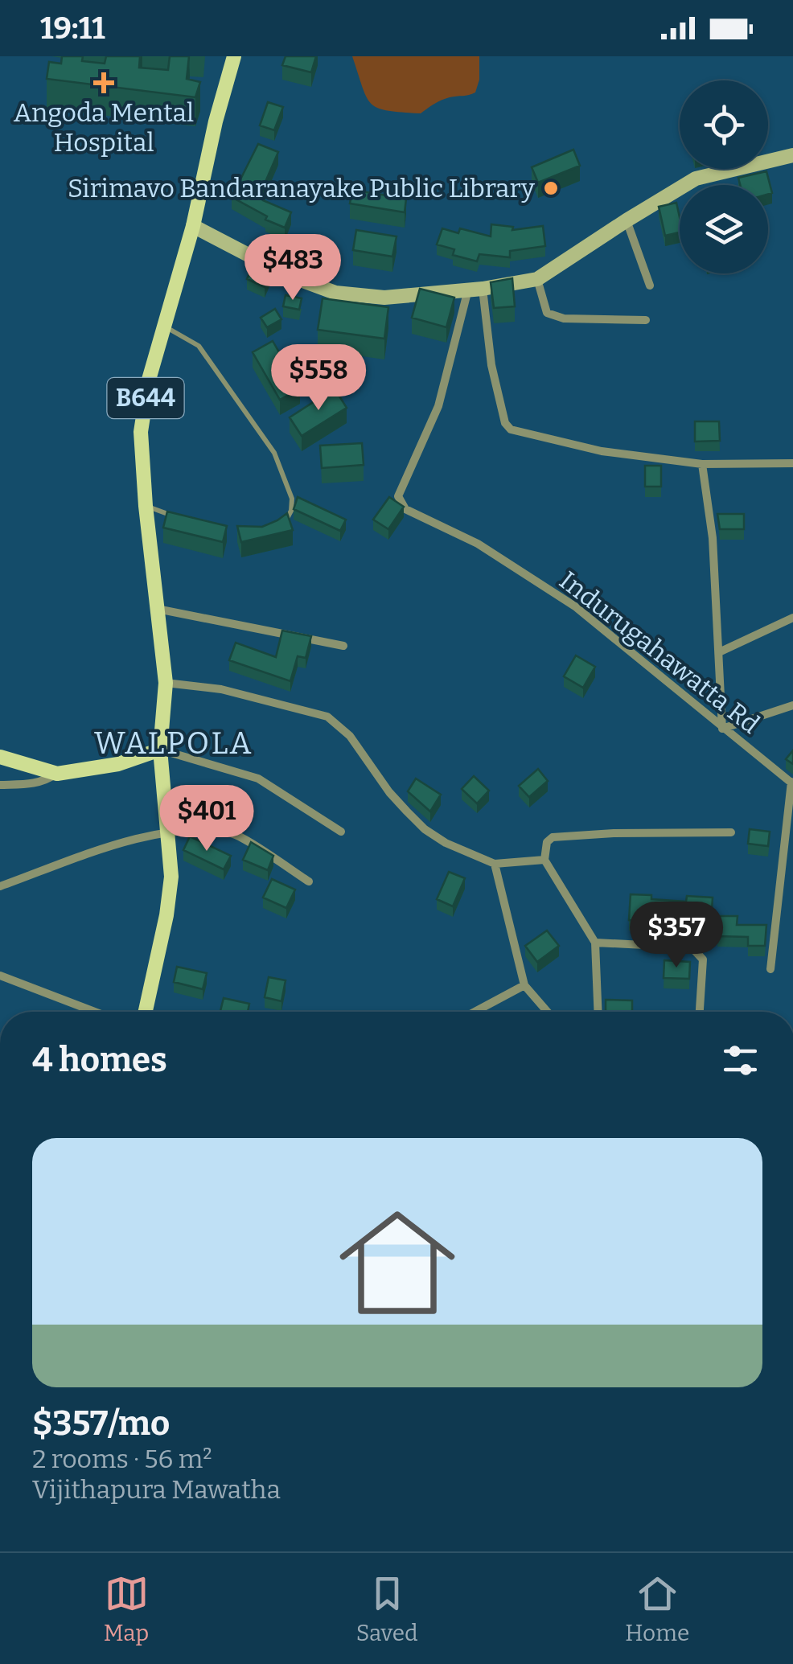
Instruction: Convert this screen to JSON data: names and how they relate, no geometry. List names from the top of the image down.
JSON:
{
  "streets": {
    "main road": ["B644"],
    "street": ["Indurugahawatta Rd"]
  },
  "districts": ["WALPOLA"],
  "places": {
    "health": ["Angoda Mental Hospital"],
    "other": ["Sirimavo Bandaranayake Public Library"]
  },
  "page": {
    "status": "19:11",
    "price": [
      "$483",
      "$558",
      "$401",
      "$357"
    ],
    "heading": "4 homes",
    "list": [
      {
        "name": "$357/mo",
        "note": "2 rooms · 56 m² · Vijithapura Mawatha"
      }
    ],
    "tabs": ["Map", "Saved", "Home"]
  }
}
